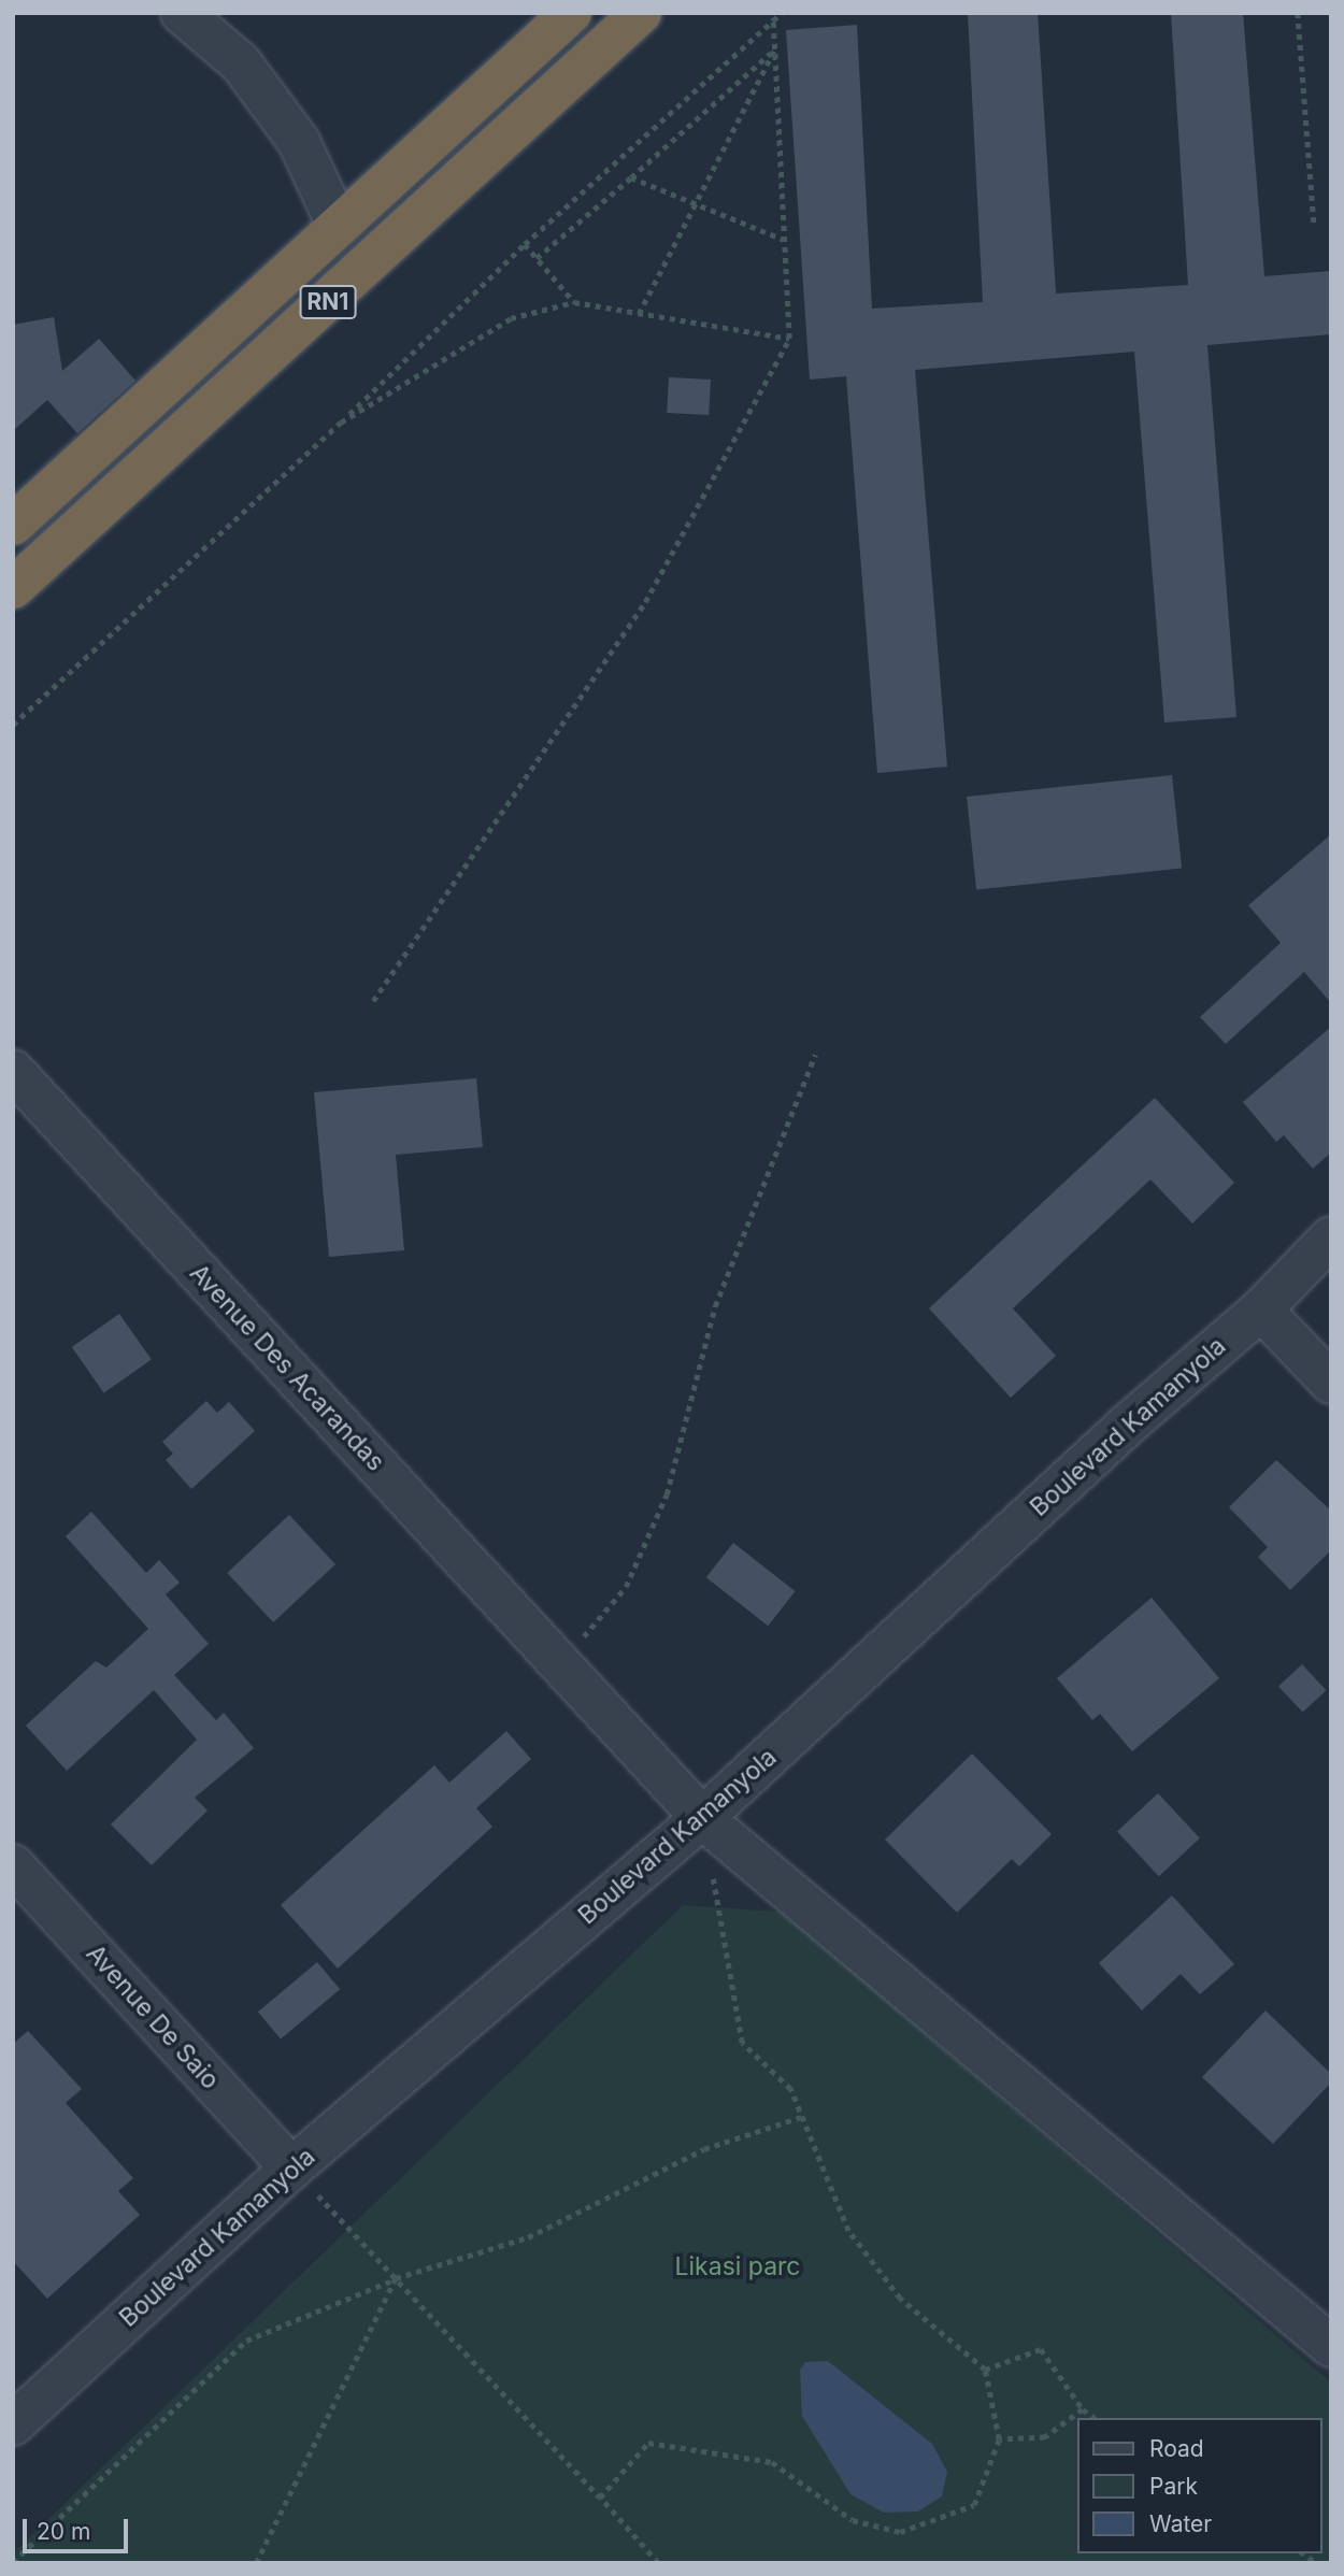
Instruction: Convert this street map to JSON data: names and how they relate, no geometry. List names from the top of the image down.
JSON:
{
  "streets": {
    "highway": ["RN1"],
    "street": ["Avenue Des Acarandas", "Boulevard Kamanyola", "Avenue De Saio"]
  },
  "crossings": [
    ["Avenue Des Acarandas", "Boulevard Kamanyola"],
    ["Boulevard Kamanyola", "Avenue De Saio"]
  ],
  "parks": ["Likasi parc"],
  "legend": ["Road", "Park", "Water"],
  "scale_bar": "20 m"
}
